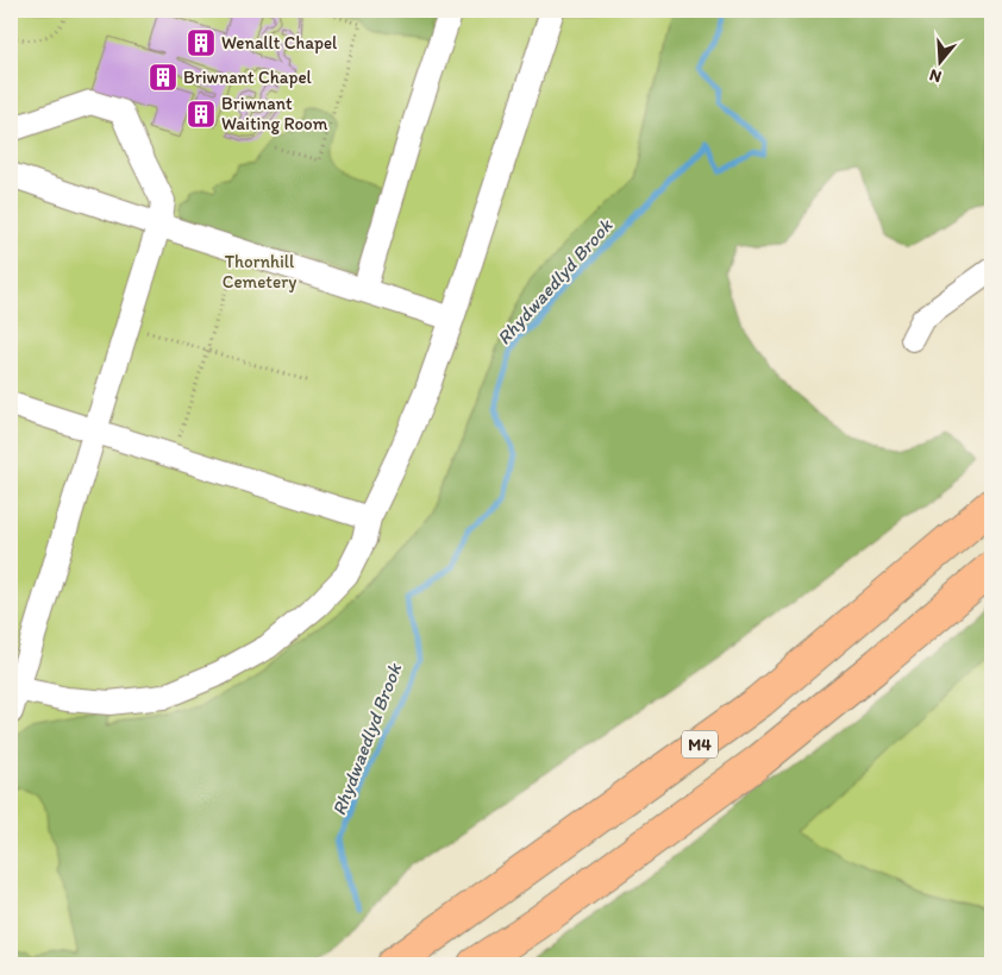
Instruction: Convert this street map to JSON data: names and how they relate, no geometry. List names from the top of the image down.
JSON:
{
  "streets": {
    "highway": ["M4"]
  },
  "water": ["Rhydwaedlyd Brook"],
  "parks": ["Thornhill Cemetery"],
  "places": {
    "building": ["Wenallt Chapel", "Briwnant Chapel", "Briwnant Waiting Room"]
  },
  "north": "bottom"
}
